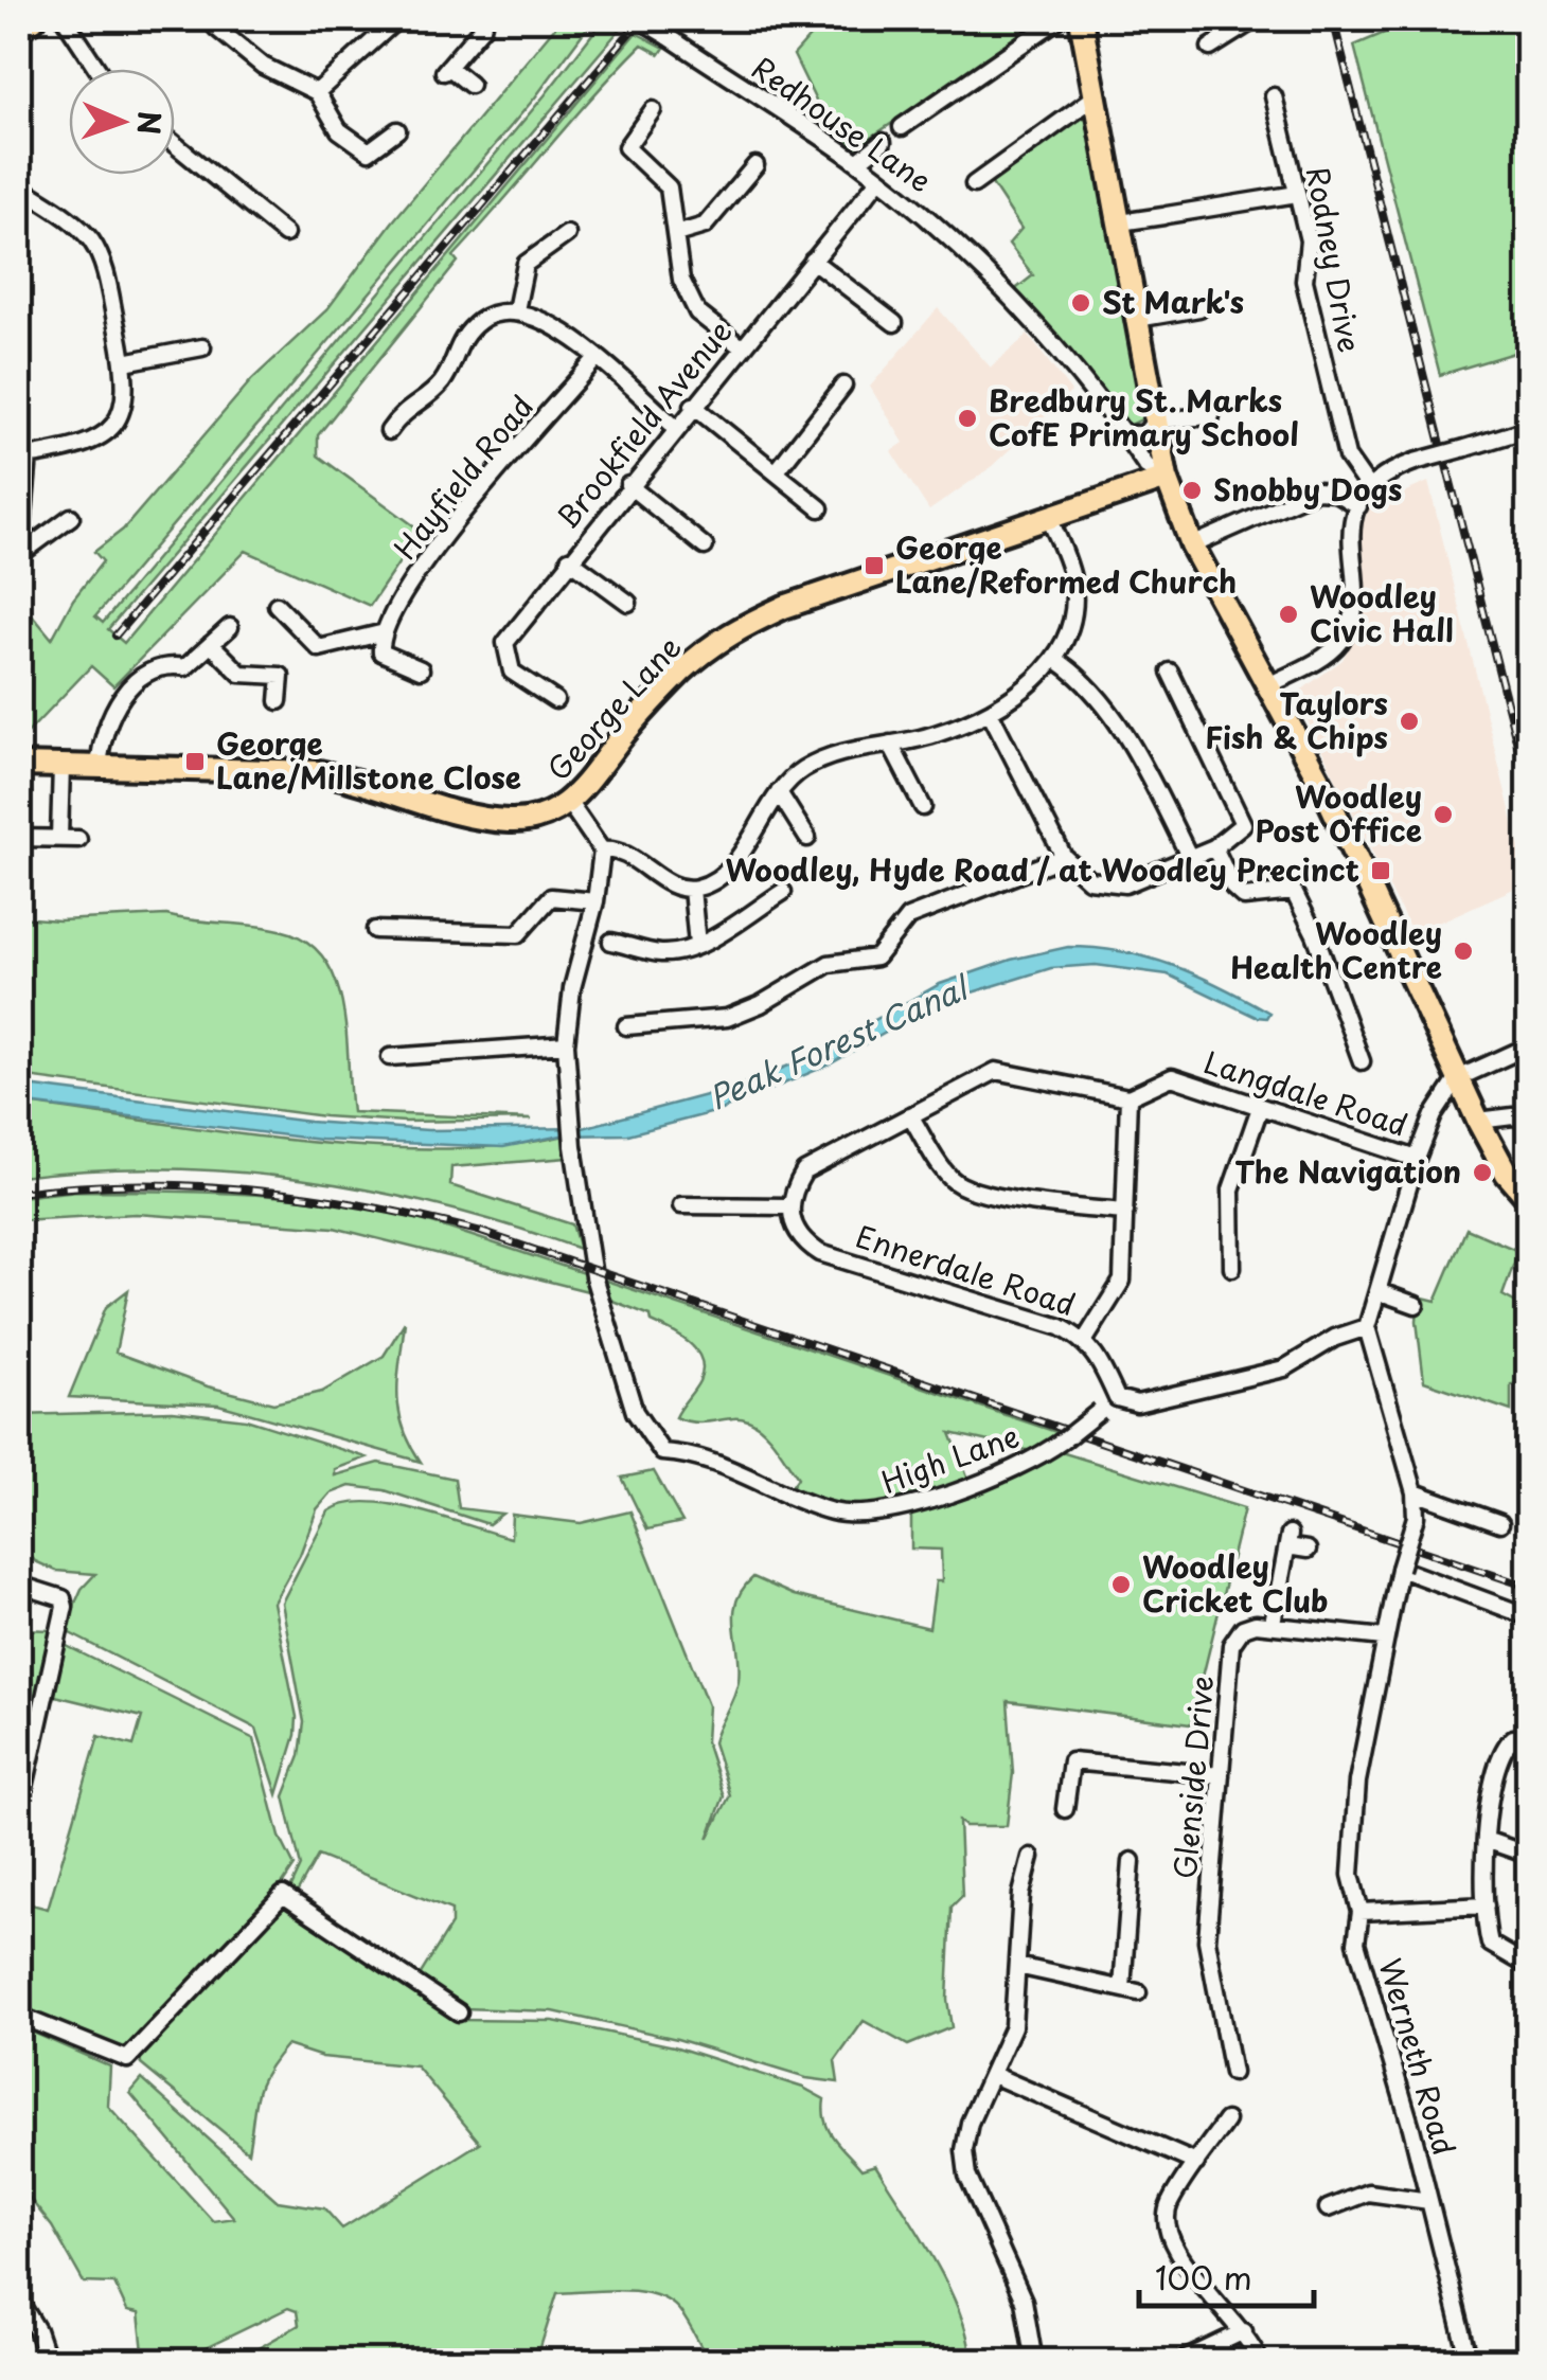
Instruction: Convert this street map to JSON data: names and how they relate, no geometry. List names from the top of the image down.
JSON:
{
  "streets": {
    "main road": ["George Lane"],
    "street": [
      "Redhouse Lane",
      "Rodney Drive",
      "Brookfield Avenue",
      "Hayfield Road",
      "Langdale Road",
      "Ennerdale Road",
      "High Lane",
      "Glenside Drive",
      "Werneth Road"
    ]
  },
  "crossings": [
    ["Redhouse Lane", "Brookfield Avenue"],
    ["Redhouse Lane", "George Lane"],
    ["Ennerdale Road", "High Lane"]
  ],
  "water": ["Peak Forest Canal"],
  "places": {
    "other": [
      "St Mark's",
      "Bredbury St. Marks CofE Primary School",
      "Snobby Dogs",
      "Woodley Civic Hall",
      "Taylors Fish & Chips",
      "Woodley Post Office",
      "Woodley Health Centre",
      "The Navigation",
      "Woodley Cricket Club"
    ],
    "transit": ["George Lane/Reformed Church", "George Lane/Millstone Close", "Woodley, Hyde Road / at Woodley Precinct"]
  },
  "scale_bar": "100 m",
  "north": "right"
}
